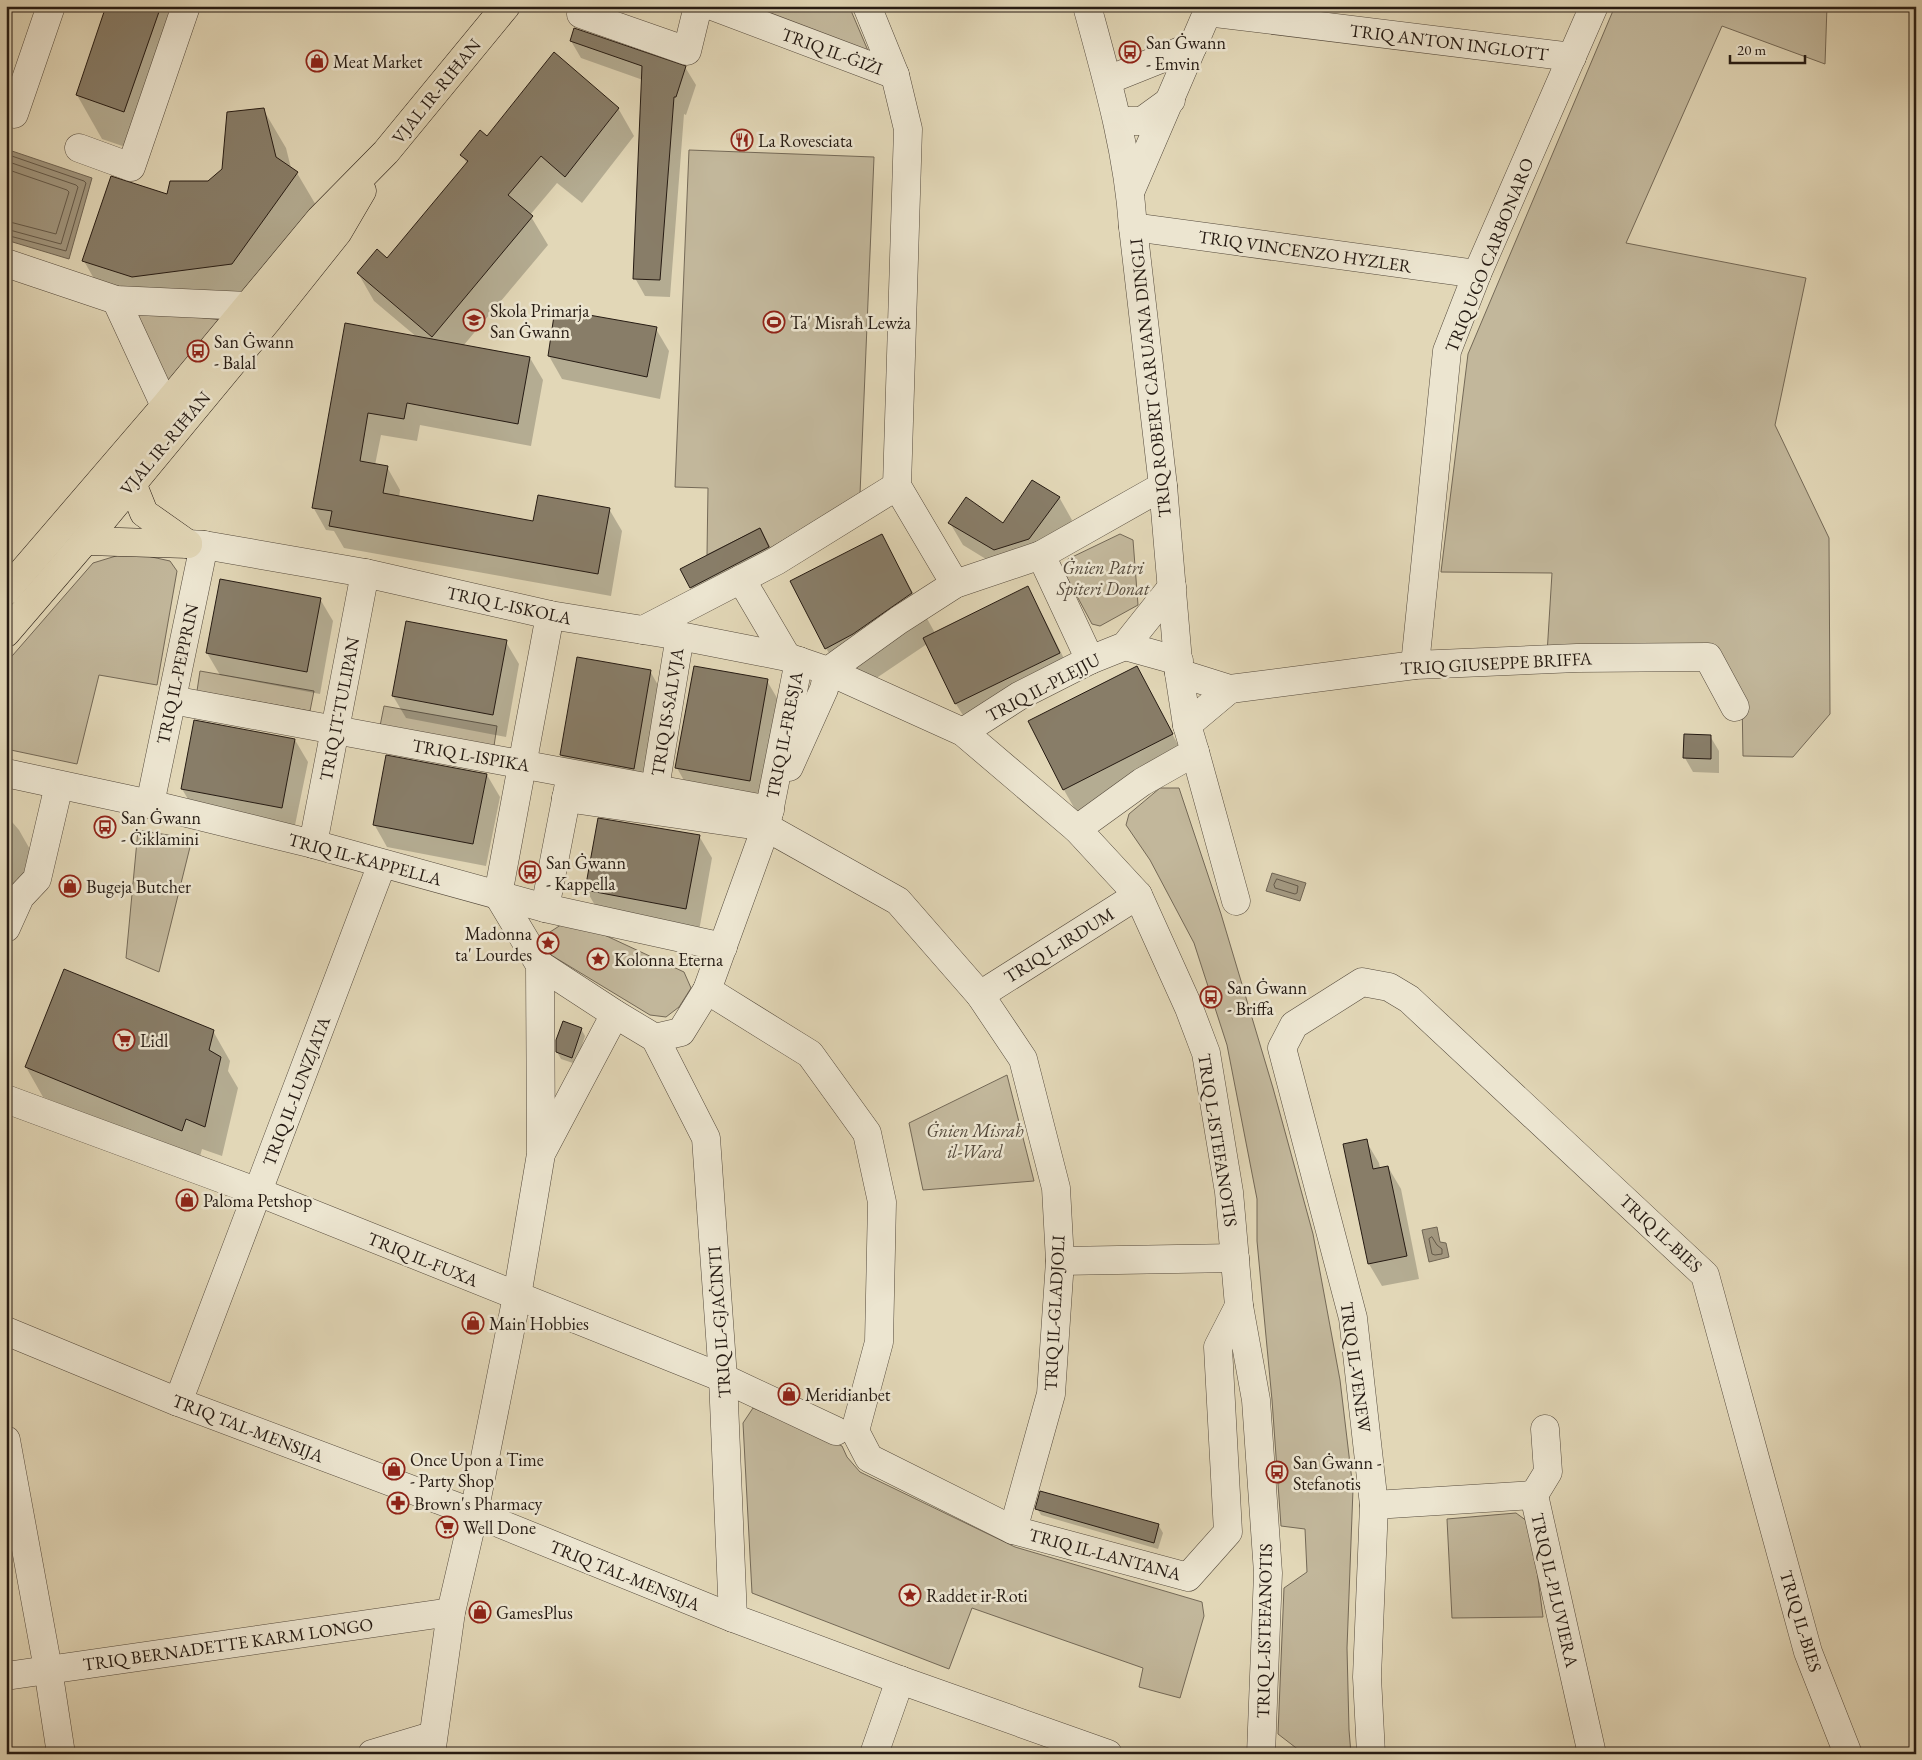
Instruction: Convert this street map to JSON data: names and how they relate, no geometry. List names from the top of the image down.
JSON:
{
  "streets": {
    "main road": ["VJAL IR-RIĦAN"],
    "street": [
      "TRIQ ANTON INGLOTT",
      "TRIQ IL-ĠIŻI",
      "TRIQ VINCENZO HYZLER",
      "TRIQ UGO CARBONARO",
      "TRIQ ROBERT CARUANA DINGLI",
      "TRIQ L-ISKOLA",
      "TRIQ GIUSEPPE BRIFFA",
      "TRIQ IL-PEPPRIN",
      "TRIQ IL-PLEJJU",
      "TRIQ IT-TULIPAN",
      "TRIQ IS-SALVJA",
      "TRIQ IL-FRESJA",
      "TRIQ L-ISPIKA",
      "TRIQ IL-KAPPELLA",
      "TRIQ L-IRDUM",
      "TRIQ IL-LUNZJATA",
      "TRIQ L-ISTEFANOTIS",
      "TRIQ IL-BIES",
      "TRIQ IL-FUXA",
      "TRIQ IL-GLADJOLI",
      "TRIQ IL-GJAĊINTI",
      "TRIQ IL-VENEW",
      "TRIQ TAL-MENSIJA",
      "TRIQ IL-LANTANA",
      "TRIQ IL-PLUVIERA",
      "TRIQ BERNADETTE KARM LONGO"
    ]
  },
  "crossings": [
    ["TRIQ ANTON INGLOTT", "TRIQ UGO CARBONARO"],
    ["TRIQ VINCENZO HYZLER", "TRIQ UGO CARBONARO"],
    ["TRIQ VINCENZO HYZLER", "TRIQ ROBERT CARUANA DINGLI"],
    ["TRIQ UGO CARBONARO", "TRIQ GIUSEPPE BRIFFA"],
    ["TRIQ ROBERT CARUANA DINGLI", "TRIQ GIUSEPPE BRIFFA"],
    ["TRIQ ROBERT CARUANA DINGLI", "TRIQ IL-PLEJJU"],
    ["TRIQ L-ISKOLA", "TRIQ IL-PEPPRIN"],
    ["TRIQ L-ISKOLA", "TRIQ IT-TULIPAN"],
    ["TRIQ L-ISKOLA", "TRIQ IS-SALVJA"],
    ["TRIQ L-ISKOLA", "TRIQ IL-FRESJA"],
    ["TRIQ L-ISKOLA", "TRIQ L-ISTEFANOTIS"],
    ["TRIQ IL-PEPPRIN", "TRIQ L-ISPIKA"],
    ["TRIQ IL-PEPPRIN", "TRIQ IL-KAPPELLA"],
    ["TRIQ IL-PLEJJU", "TRIQ L-ISTEFANOTIS"],
    ["TRIQ IT-TULIPAN", "TRIQ L-ISPIKA"],
    ["TRIQ IT-TULIPAN", "TRIQ IL-KAPPELLA"],
    ["TRIQ IS-SALVJA", "TRIQ L-ISPIKA"],
    ["TRIQ IL-FRESJA", "TRIQ L-ISPIKA"],
    ["TRIQ IL-FRESJA", "TRIQ IL-KAPPELLA"],
    ["TRIQ IL-FRESJA", "TRIQ L-ISTEFANOTIS"],
    ["TRIQ IL-FRESJA", "TRIQ IL-GLADJOLI"],
    ["TRIQ L-ISPIKA", "TRIQ IL-GLADJOLI"],
    ["TRIQ IL-KAPPELLA", "TRIQ IL-LUNZJATA"],
    ["TRIQ L-IRDUM", "TRIQ L-ISTEFANOTIS"],
    ["TRIQ L-IRDUM", "TRIQ IL-GLADJOLI"],
    ["TRIQ IL-LUNZJATA", "TRIQ IL-FUXA"],
    ["TRIQ IL-LUNZJATA", "TRIQ TAL-MENSIJA"],
    ["TRIQ L-ISTEFANOTIS", "TRIQ IL-LANTANA"],
    ["TRIQ IL-BIES", "TRIQ IL-VENEW"],
    ["TRIQ IL-FUXA", "TRIQ IL-GJAĊINTI"],
    ["TRIQ IL-FUXA", "TRIQ IL-LANTANA"],
    ["TRIQ IL-GLADJOLI", "TRIQ IL-LANTANA"],
    ["TRIQ IL-GJAĊINTI", "TRIQ TAL-MENSIJA"],
    ["TRIQ IL-VENEW", "TRIQ IL-PLUVIERA"]
  ],
  "parks": ["Ġnien Patri Spiteri Donat", "Ġnien Misraħ il-Ward"],
  "places": {
    "bus stop": [
      "San Ġwann - Emvin",
      "San Ġwann - Balal",
      "San Ġwann - Ċiklamini",
      "San Ġwann - Kappella",
      "San Ġwann - Briffa",
      "San Ġwann - Stefanotis"
    ],
    "shop": [
      "Meat Market",
      "Bugeja Butcher",
      "Paloma Petshop",
      "Main Hobbies",
      "Meridianbet",
      "Once Upon a Time - Party Shop",
      "GamesPlus"
    ],
    "restaurant": ["La Rovesciata"],
    "school or university": ["Skola Primarja San Ġwann"],
    "sports": ["Ta' Misraħ Lewża"],
    "place": ["Madonna ta' Lourdes", "Kolonna Eterna", "Raddet ir-Roti"],
    "supermarket": ["Lidl", "Well Done"],
    "pharmacy": ["Brown's Pharmacy"]
  },
  "scale_bar": "20 m"
}
